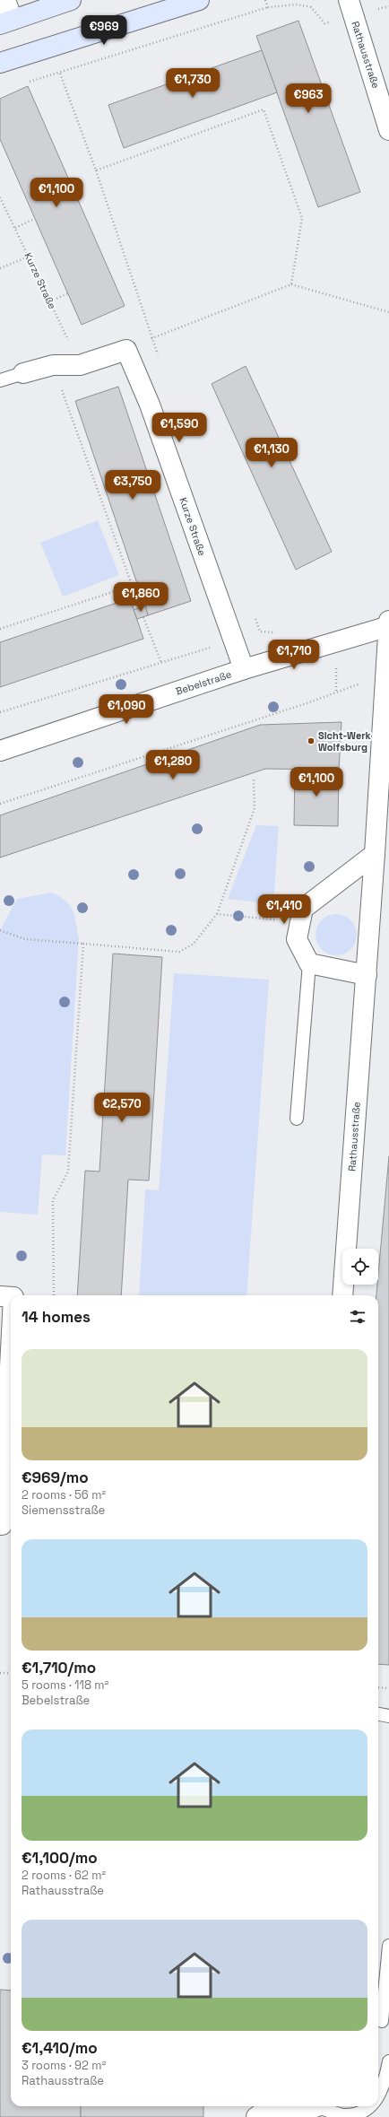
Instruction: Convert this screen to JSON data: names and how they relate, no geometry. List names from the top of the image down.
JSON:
{
  "streets": {
    "street": ["Rathausstraße", "Kurze Straße", "Bebelstraße"]
  },
  "crossings": [
    ["Rathausstraße", "Bebelstraße"],
    ["Kurze Straße", "Bebelstraße"]
  ],
  "places": ["Sicht-Werk Wolfsburg"],
  "page": {
    "price": [
      "€969",
      "€1,730",
      "€963",
      "€1,100",
      "€1,590",
      "€1,130",
      "€3,750",
      "€1,860",
      "€1,710",
      "€1,090",
      "€1,280",
      "€1,100",
      "€1,410",
      "€2,570"
    ],
    "heading": "14 homes",
    "list": [
      {
        "name": "€969/mo",
        "note": "2 rooms · 56 m² · Siemensstraße"
      },
      {
        "name": "€1,710/mo",
        "note": "5 rooms · 118 m² · Bebelstraße"
      },
      {
        "name": "€1,100/mo",
        "note": "2 rooms · 62 m² · Rathausstraße"
      },
      {
        "name": "€1,410/mo",
        "note": "3 rooms · 92 m² · Rathausstraße"
      }
    ]
  }
}
